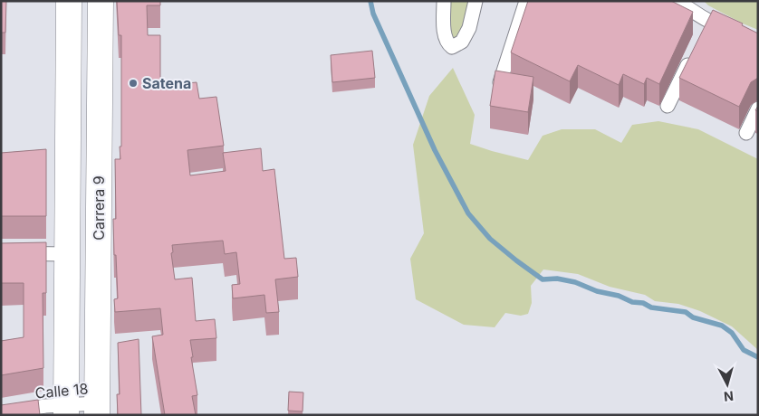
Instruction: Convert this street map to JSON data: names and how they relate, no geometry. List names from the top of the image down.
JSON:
{
  "streets": {
    "highway": ["Carrera 9"],
    "street": ["Calle 18"]
  },
  "crossings": [
    ["Carrera 9", "Calle 18"]
  ],
  "places": ["Satena"],
  "north": "bottom"
}
